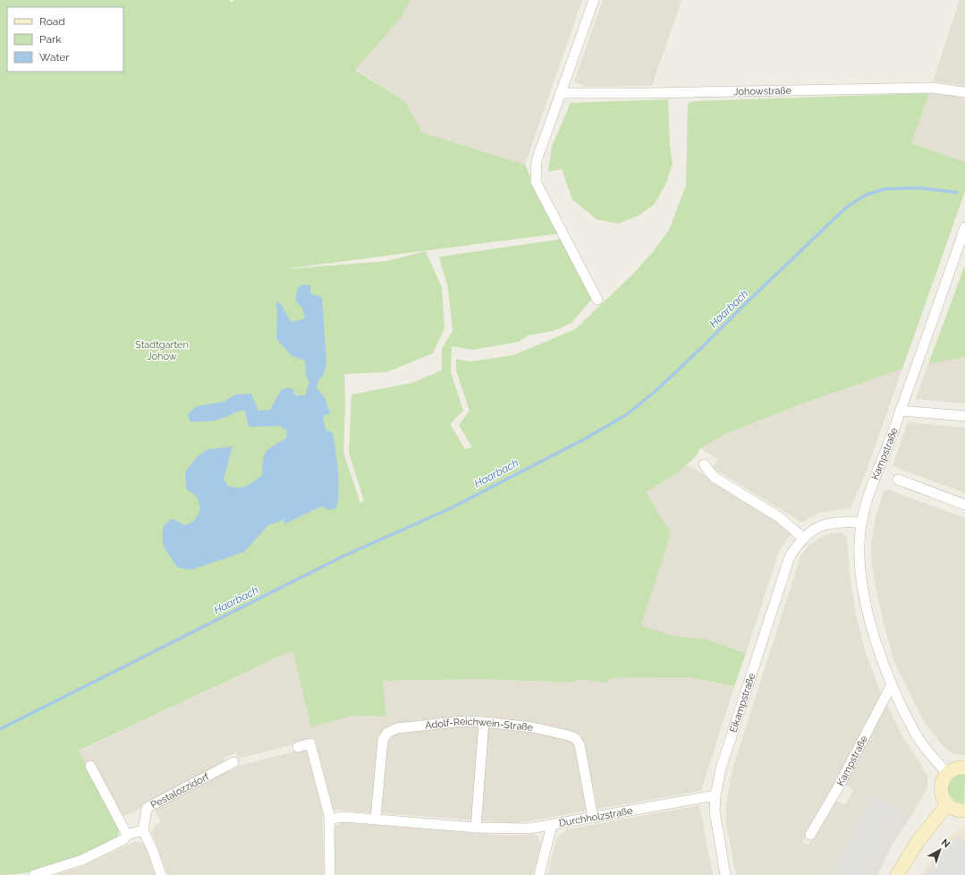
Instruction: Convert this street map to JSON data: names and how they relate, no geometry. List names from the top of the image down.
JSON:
{
  "streets": {
    "street": [
      "Johowstraße",
      "Kampstraße",
      "Eikampstraße",
      "Adolf-Reichwein-Straße",
      "Pestalozzidorf",
      "Durchholzstraße"
    ]
  },
  "crossings": [
    ["Kampstraße", "Eikampstraße"],
    ["Eikampstraße", "Durchholzstraße"],
    ["Adolf-Reichwein-Straße", "Durchholzstraße"]
  ],
  "water": ["Haarbach"],
  "parks": ["Stadtgarten Johow"],
  "legend": ["Road", "Park", "Water"],
  "north": "top right"
}
